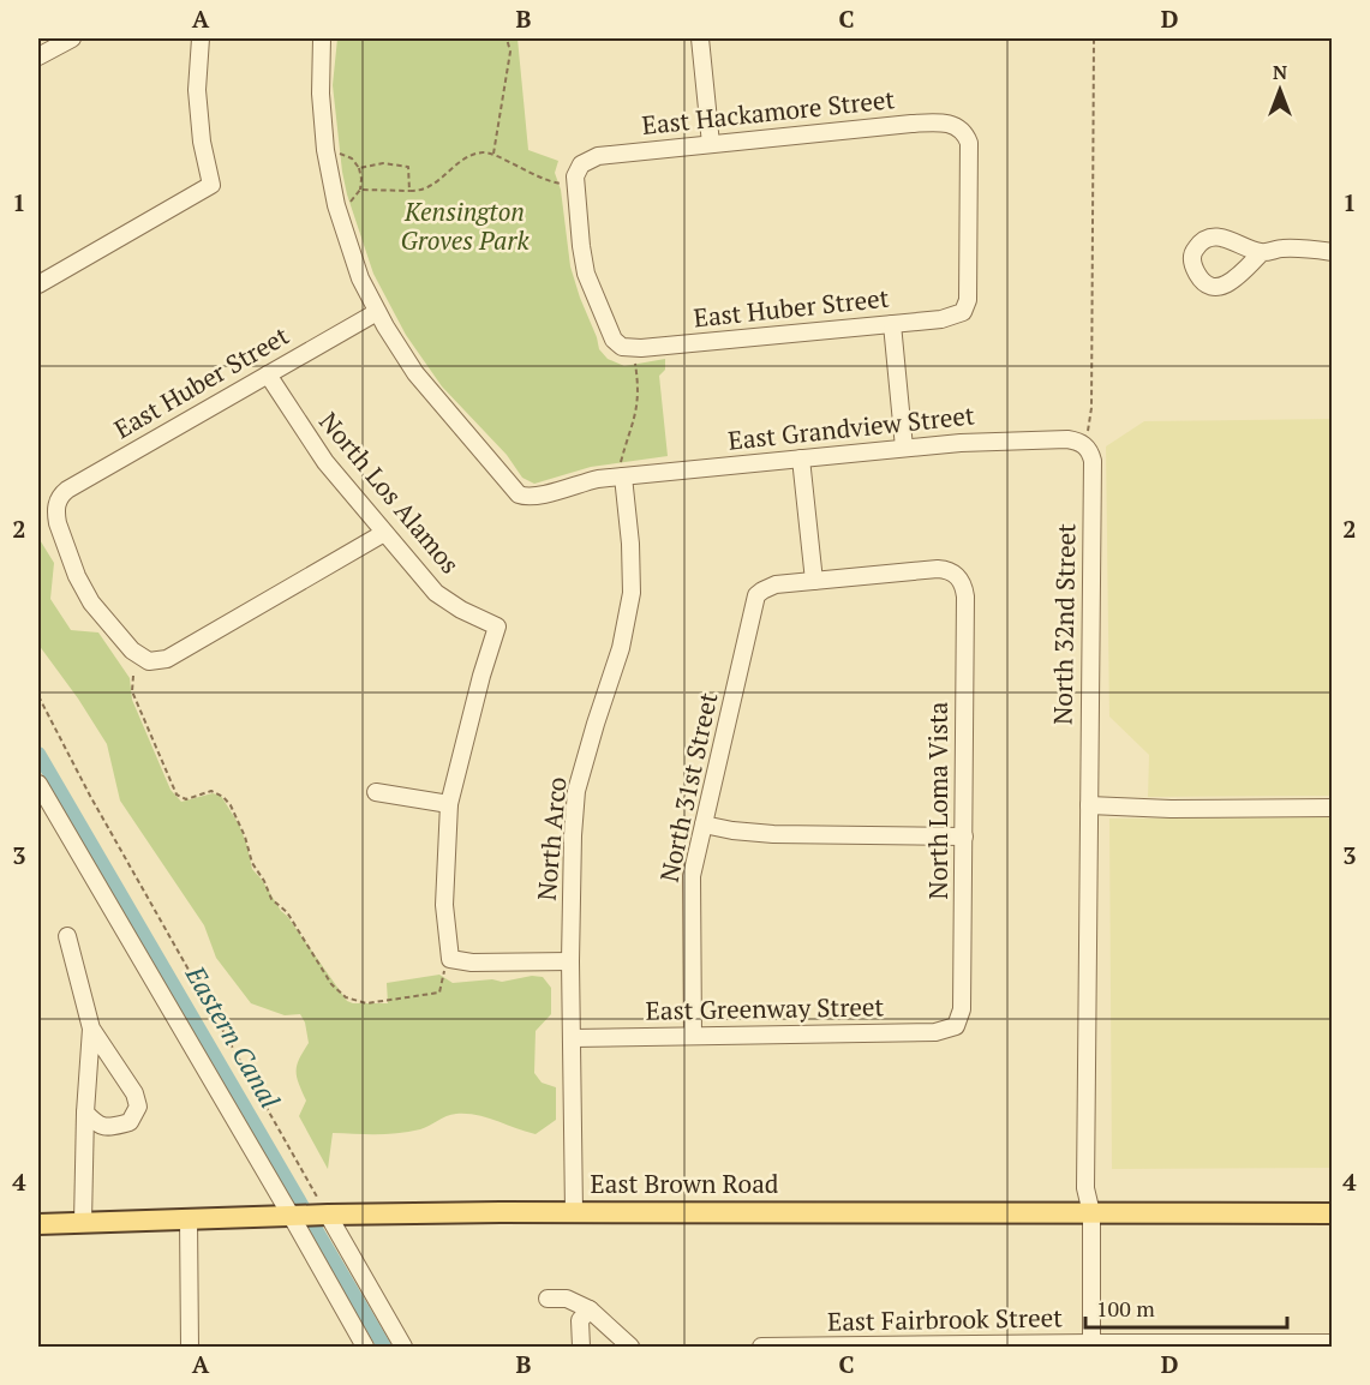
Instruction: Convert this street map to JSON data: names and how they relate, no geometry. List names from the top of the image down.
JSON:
{
  "streets": {
    "main road": ["East Brown Road"],
    "street": [
      "East Hackamore Street",
      "East Huber Street",
      "East Grandview Street",
      "North Los Alamos",
      "North 32nd Street",
      "North 31st Street",
      "North Loma Vista",
      "North Arco",
      "East Greenway Street",
      "East Fairbrook Street"
    ]
  },
  "crossings": [
    ["East Hackamore Street", "East Huber Street"],
    ["East Huber Street", "East Grandview Street"],
    ["East Huber Street", "North Los Alamos"],
    ["East Grandview Street", "North 32nd Street"],
    ["East Grandview Street", "North Arco"],
    ["North 32nd Street", "East Brown Road"],
    ["North 32nd Street", "East Fairbrook Street"],
    ["North 31st Street", "North Loma Vista"],
    ["North 31st Street", "East Greenway Street"],
    ["North Loma Vista", "East Greenway Street"],
    ["North Arco", "East Greenway Street"],
    ["North Arco", "East Brown Road"]
  ],
  "water": ["Eastern Canal"],
  "parks": ["Kensington Groves Park"],
  "scale_bar": "100 m",
  "north": "top",
  "grid": {
    "columns": [
      "A",
      "B",
      "C",
      "D"
    ],
    "rows": [
      "1",
      "2",
      "3",
      "4"
    ]
  }
}
